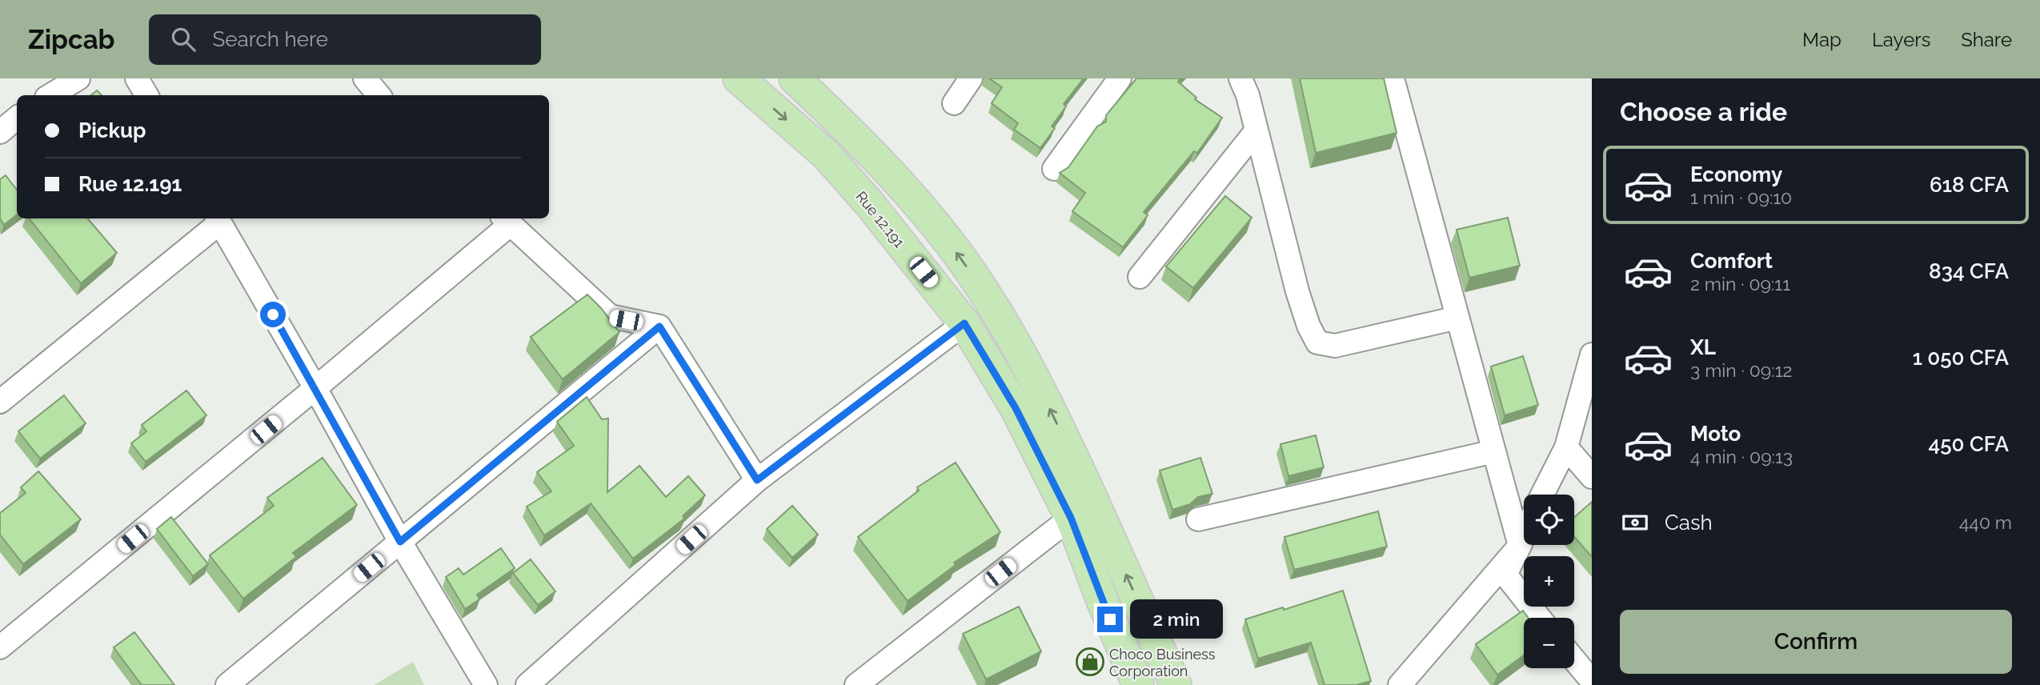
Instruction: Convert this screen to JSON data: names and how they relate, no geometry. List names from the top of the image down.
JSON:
{
  "streets": {
    "main road": ["Rue 12.191"]
  },
  "places": {
    "shop": ["Choco Business Corporation"]
  },
  "page": {
    "header": "Zipcab",
    "search": "Search here",
    "nav": ["Map", "Layers", "Share"],
    "heading": "Choose a ride",
    "banner": ["Pickup", "Rue 12.191"],
    "list": [
      {
        "name": "Economy",
        "note": "1 min · 09:10",
        "value": "618 CFA"
      },
      {
        "name": "Comfort",
        "note": "2 min · 09:11",
        "value": "834 CFA"
      },
      {
        "name": "XL",
        "note": "3 min · 09:12",
        "value": "1 050 CFA"
      },
      {
        "name": "Moto",
        "note": "4 min · 09:13",
        "value": "450 CFA"
      }
    ],
    "pay": ["Cash", "440 m"],
    "map_buttons": ["+", "−"],
    "buttons": "Confirm",
    "bubble": "2 min"
  }
}
